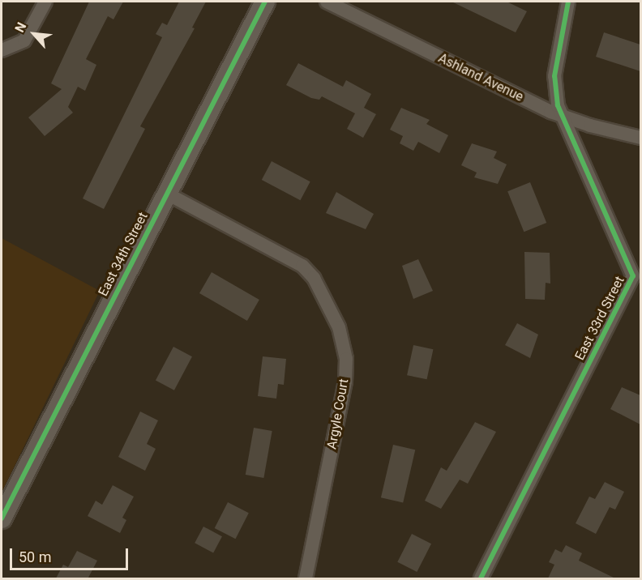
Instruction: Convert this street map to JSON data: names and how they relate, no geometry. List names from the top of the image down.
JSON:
{
  "streets": {
    "street": [
      "Ashland Avenue",
      "East 34th Street",
      "East 33rd Street",
      "Argyle Court"
    ]
  },
  "crossings": [
    ["Ashland Avenue", "East 33rd Street"],
    ["East 34th Street", "Argyle Court"]
  ],
  "scale_bar": "50 m",
  "north": "top left"
}
